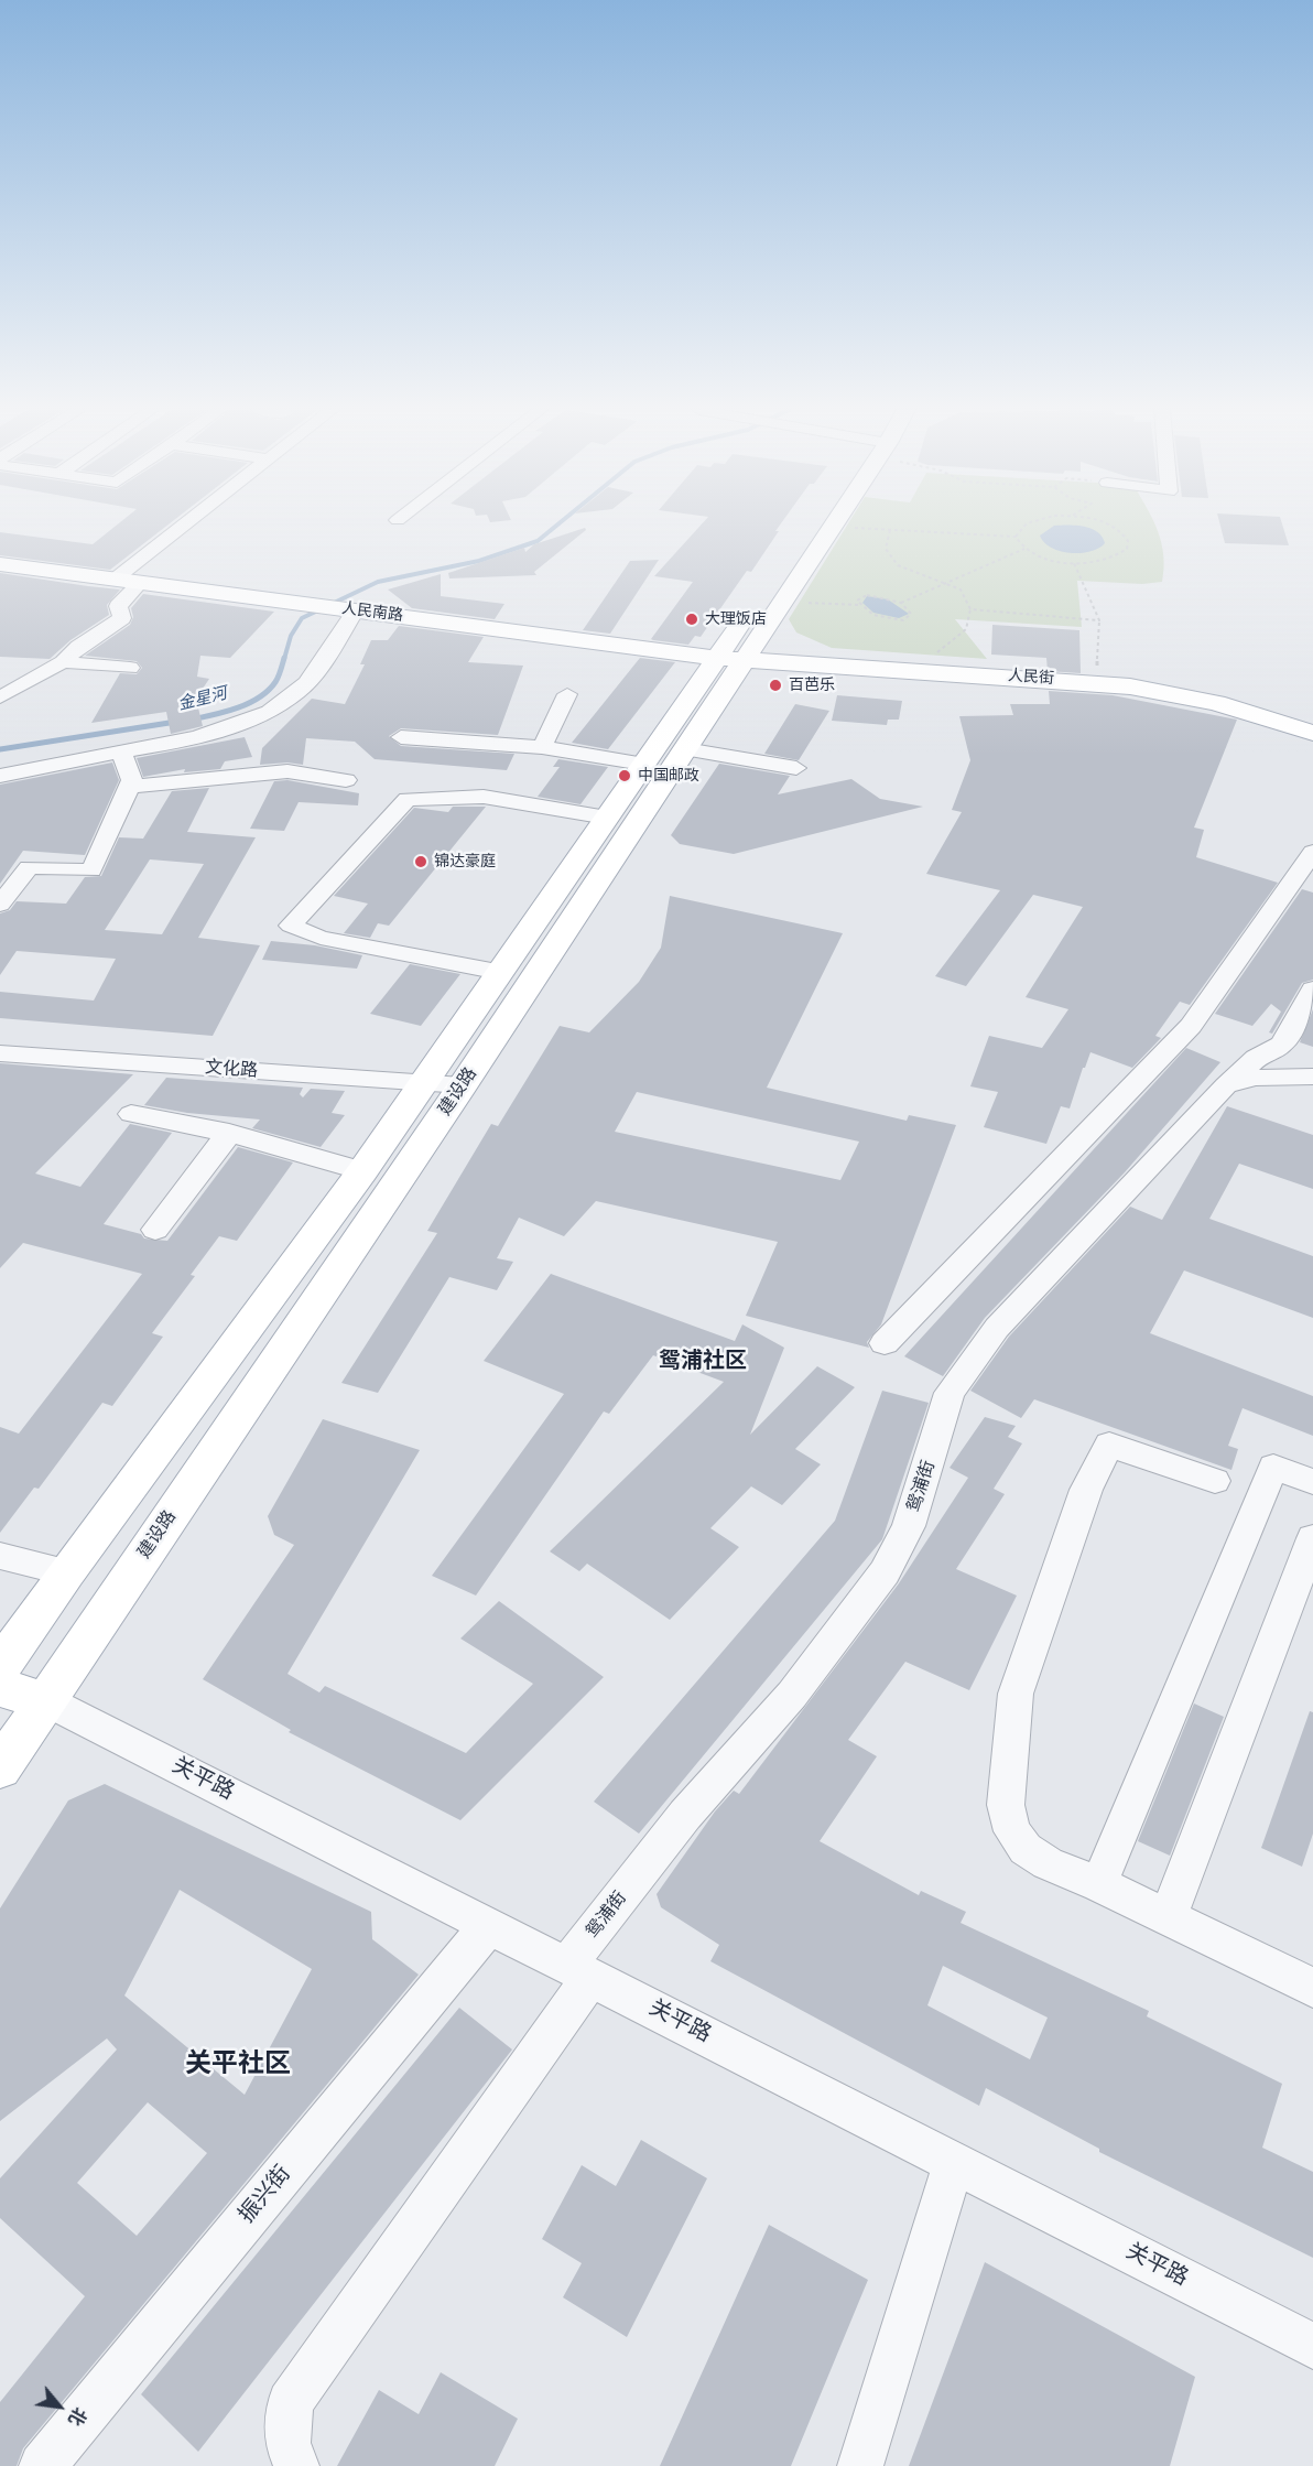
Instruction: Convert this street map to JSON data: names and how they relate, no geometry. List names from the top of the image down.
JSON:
{
  "streets": {
    "main road": ["人民南路", "人民街", "建设路"],
    "street": [
      "文化路",
      "鸳浦街",
      "关平路",
      "振兴街"
    ]
  },
  "crossings": [
    ["人民南路", "人民街"],
    ["人民南路", "建设路"],
    ["人民街", "建设路"],
    ["文化路", "建设路"],
    ["建设路", "关平路"],
    ["鸳浦街", "关平路"],
    ["关平路", "振兴街"]
  ],
  "districts": ["鸳浦社区", "关平社区"],
  "water": ["金星河"],
  "places": [
    "大理饭店",
    "百芭乐",
    "中国邮政",
    "锦达豪庭"
  ],
  "north": "bottom right"
}
